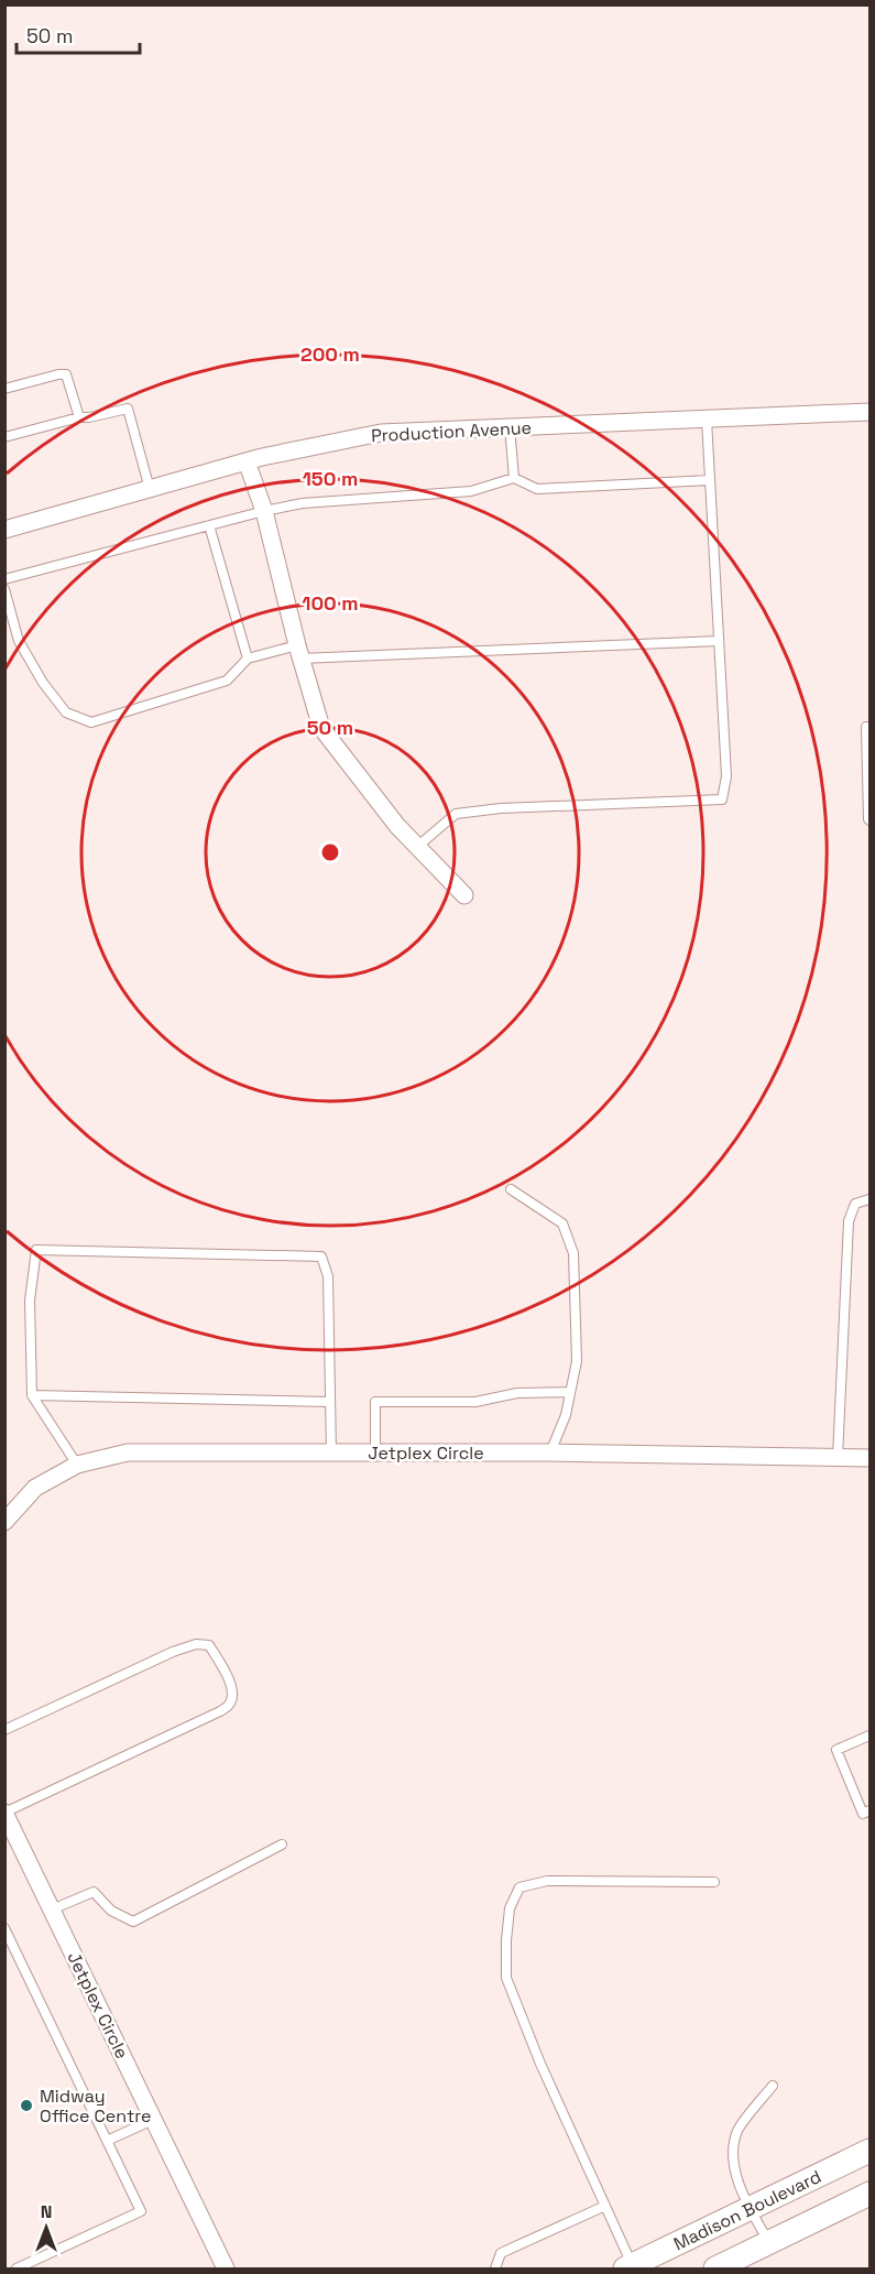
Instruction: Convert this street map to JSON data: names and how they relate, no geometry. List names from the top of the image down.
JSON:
{
  "streets": {
    "main road": ["Madison Boulevard"],
    "street": ["Production Avenue", "Jetplex Circle"]
  },
  "places": ["Midway Office Centre"],
  "scale_bar": "50 m",
  "north": "top",
  "rings": [
    "200 m",
    "150 m",
    "100 m",
    "50 m"
  ]
}
